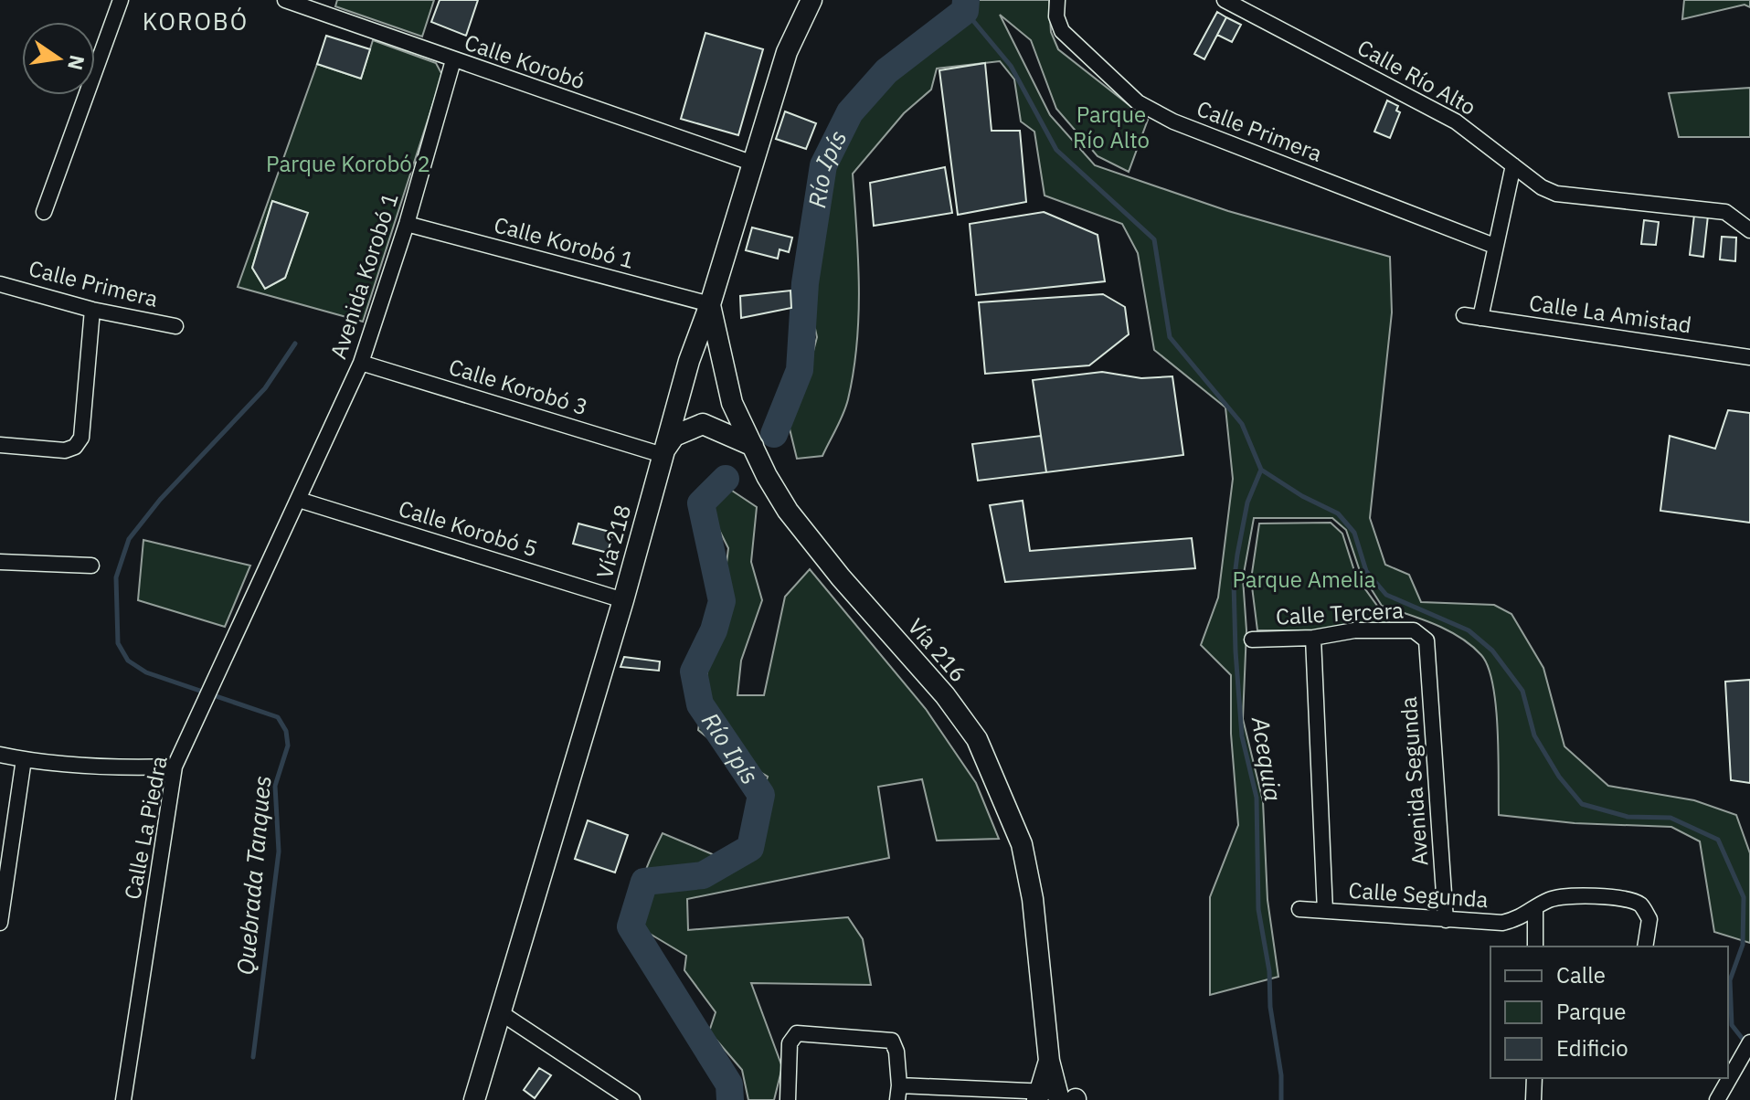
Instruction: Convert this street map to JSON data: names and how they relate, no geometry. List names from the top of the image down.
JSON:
{
  "streets": {
    "main road": ["Vía 218", "Vía 216"],
    "street": [
      "Calle Korobó",
      "Calle Río Alto",
      "Calle Primera",
      "Calle Korobó 1",
      "Avenida Korobó 1",
      "Calle La Amistad",
      "Calle Korobó 3",
      "Calle Korobó 5",
      "Calle Tercera",
      "Avenida Segunda",
      "Calle La Piedra",
      "Calle Segunda"
    ]
  },
  "crossings": [
    ["Calle Korobó", "Avenida Korobó 1"],
    ["Calle Korobó", "Vía 218"],
    ["Calle Korobó 1", "Avenida Korobó 1"],
    ["Calle Korobó 1", "Vía 218"],
    ["Calle Korobó 1", "Vía 216"],
    ["Avenida Korobó 1", "Calle Korobó 3"],
    ["Avenida Korobó 1", "Calle Korobó 5"],
    ["Avenida Korobó 1", "Calle La Piedra"],
    ["Calle Korobó 3", "Vía 218"],
    ["Calle Korobó 5", "Vía 218"],
    ["Calle Korobó 5", "Calle La Piedra"],
    ["Vía 218", "Vía 216"],
    ["Calle Tercera", "Avenida Segunda"],
    ["Avenida Segunda", "Calle Segunda"]
  ],
  "districts": ["KOROBÓ"],
  "water": ["Río Ipís", "Acequia", "Quebrada Tanques"],
  "parks": ["Parque Río Alto", "Parque Korobó 2", "Parque Amelia"],
  "legend": ["Calle", "Parque", "Edificio"],
  "north": "right"
}
